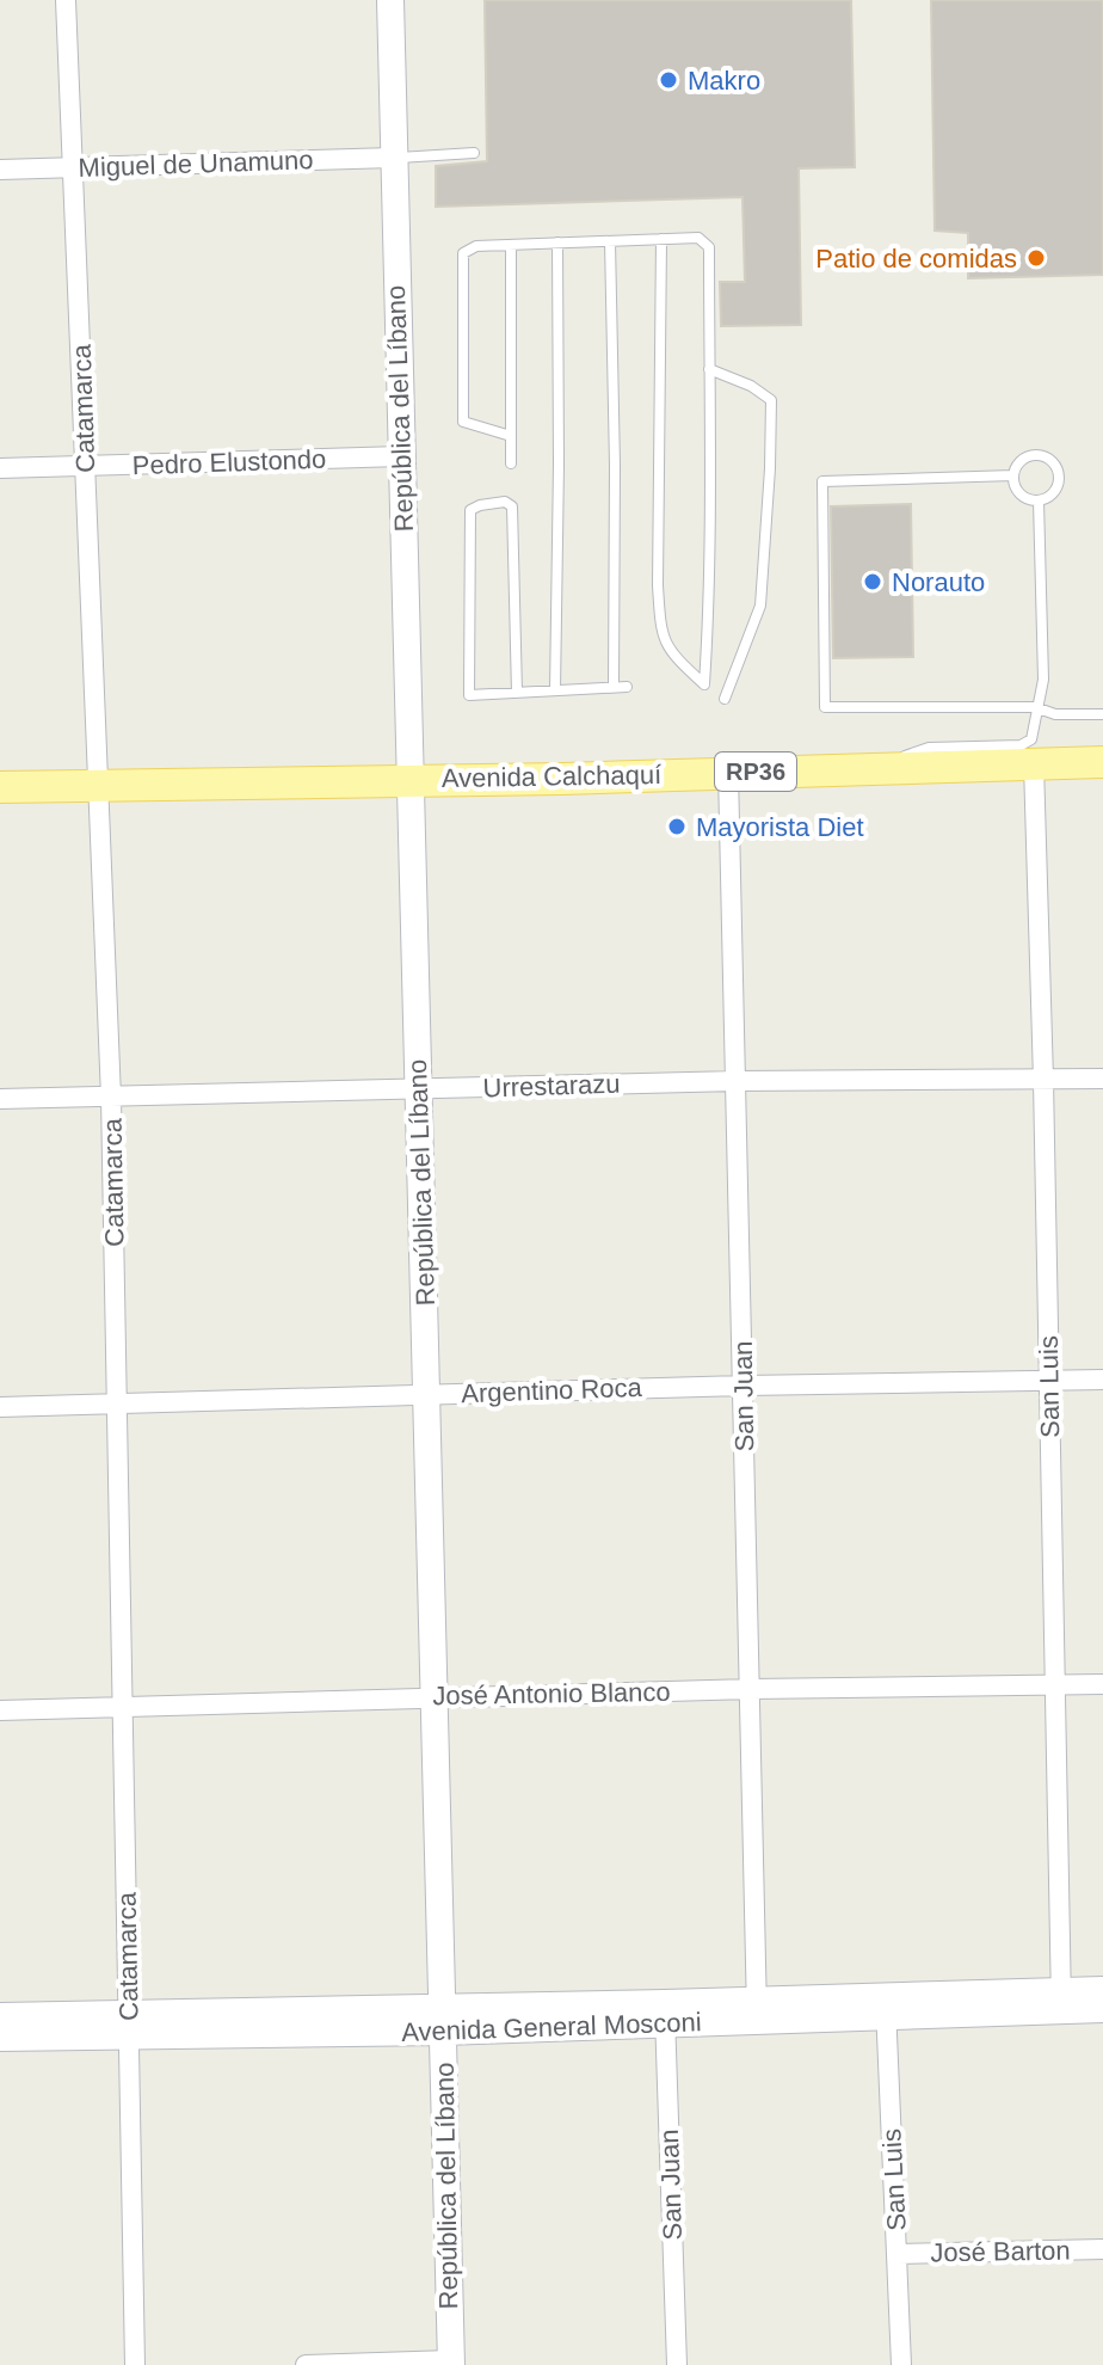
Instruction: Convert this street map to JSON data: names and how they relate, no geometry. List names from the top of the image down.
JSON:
{
  "streets": {
    "main road": ["RP36", "Avenida Calchaquí"],
    "street": [
      "Miguel de Unamuno",
      "Catamarca",
      "República del Líbano",
      "Pedro Elustondo",
      "Urrestarazu",
      "San Luis",
      "Argentino Roca",
      "San Juan",
      "José Antonio Blanco",
      "Avenida General Mosconi",
      "José Barton"
    ]
  },
  "crossings": [
    ["Miguel de Unamuno", "Catamarca"],
    ["Miguel de Unamuno", "República del Líbano"],
    ["Catamarca", "Pedro Elustondo"],
    ["Catamarca", "Avenida Calchaquí"],
    ["Catamarca", "Urrestarazu"],
    ["Catamarca", "Argentino Roca"],
    ["Catamarca", "José Antonio Blanco"],
    ["Catamarca", "Avenida General Mosconi"],
    ["República del Líbano", "Pedro Elustondo"],
    ["República del Líbano", "Avenida Calchaquí"],
    ["República del Líbano", "Urrestarazu"],
    ["República del Líbano", "Argentino Roca"],
    ["República del Líbano", "José Antonio Blanco"],
    ["República del Líbano", "Avenida General Mosconi"],
    ["Avenida Calchaquí", "San Luis"],
    ["Avenida Calchaquí", "San Juan"],
    ["Urrestarazu", "San Luis"],
    ["Urrestarazu", "San Juan"],
    ["San Luis", "Argentino Roca"],
    ["San Luis", "José Antonio Blanco"],
    ["San Luis", "Avenida General Mosconi"],
    ["San Luis", "José Barton"],
    ["Argentino Roca", "San Juan"],
    ["San Juan", "José Antonio Blanco"],
    ["San Juan", "Avenida General Mosconi"]
  ],
  "places": [
    "Makro",
    "Patio de comidas",
    "Norauto",
    "Mayorista Diet"
  ]
}
